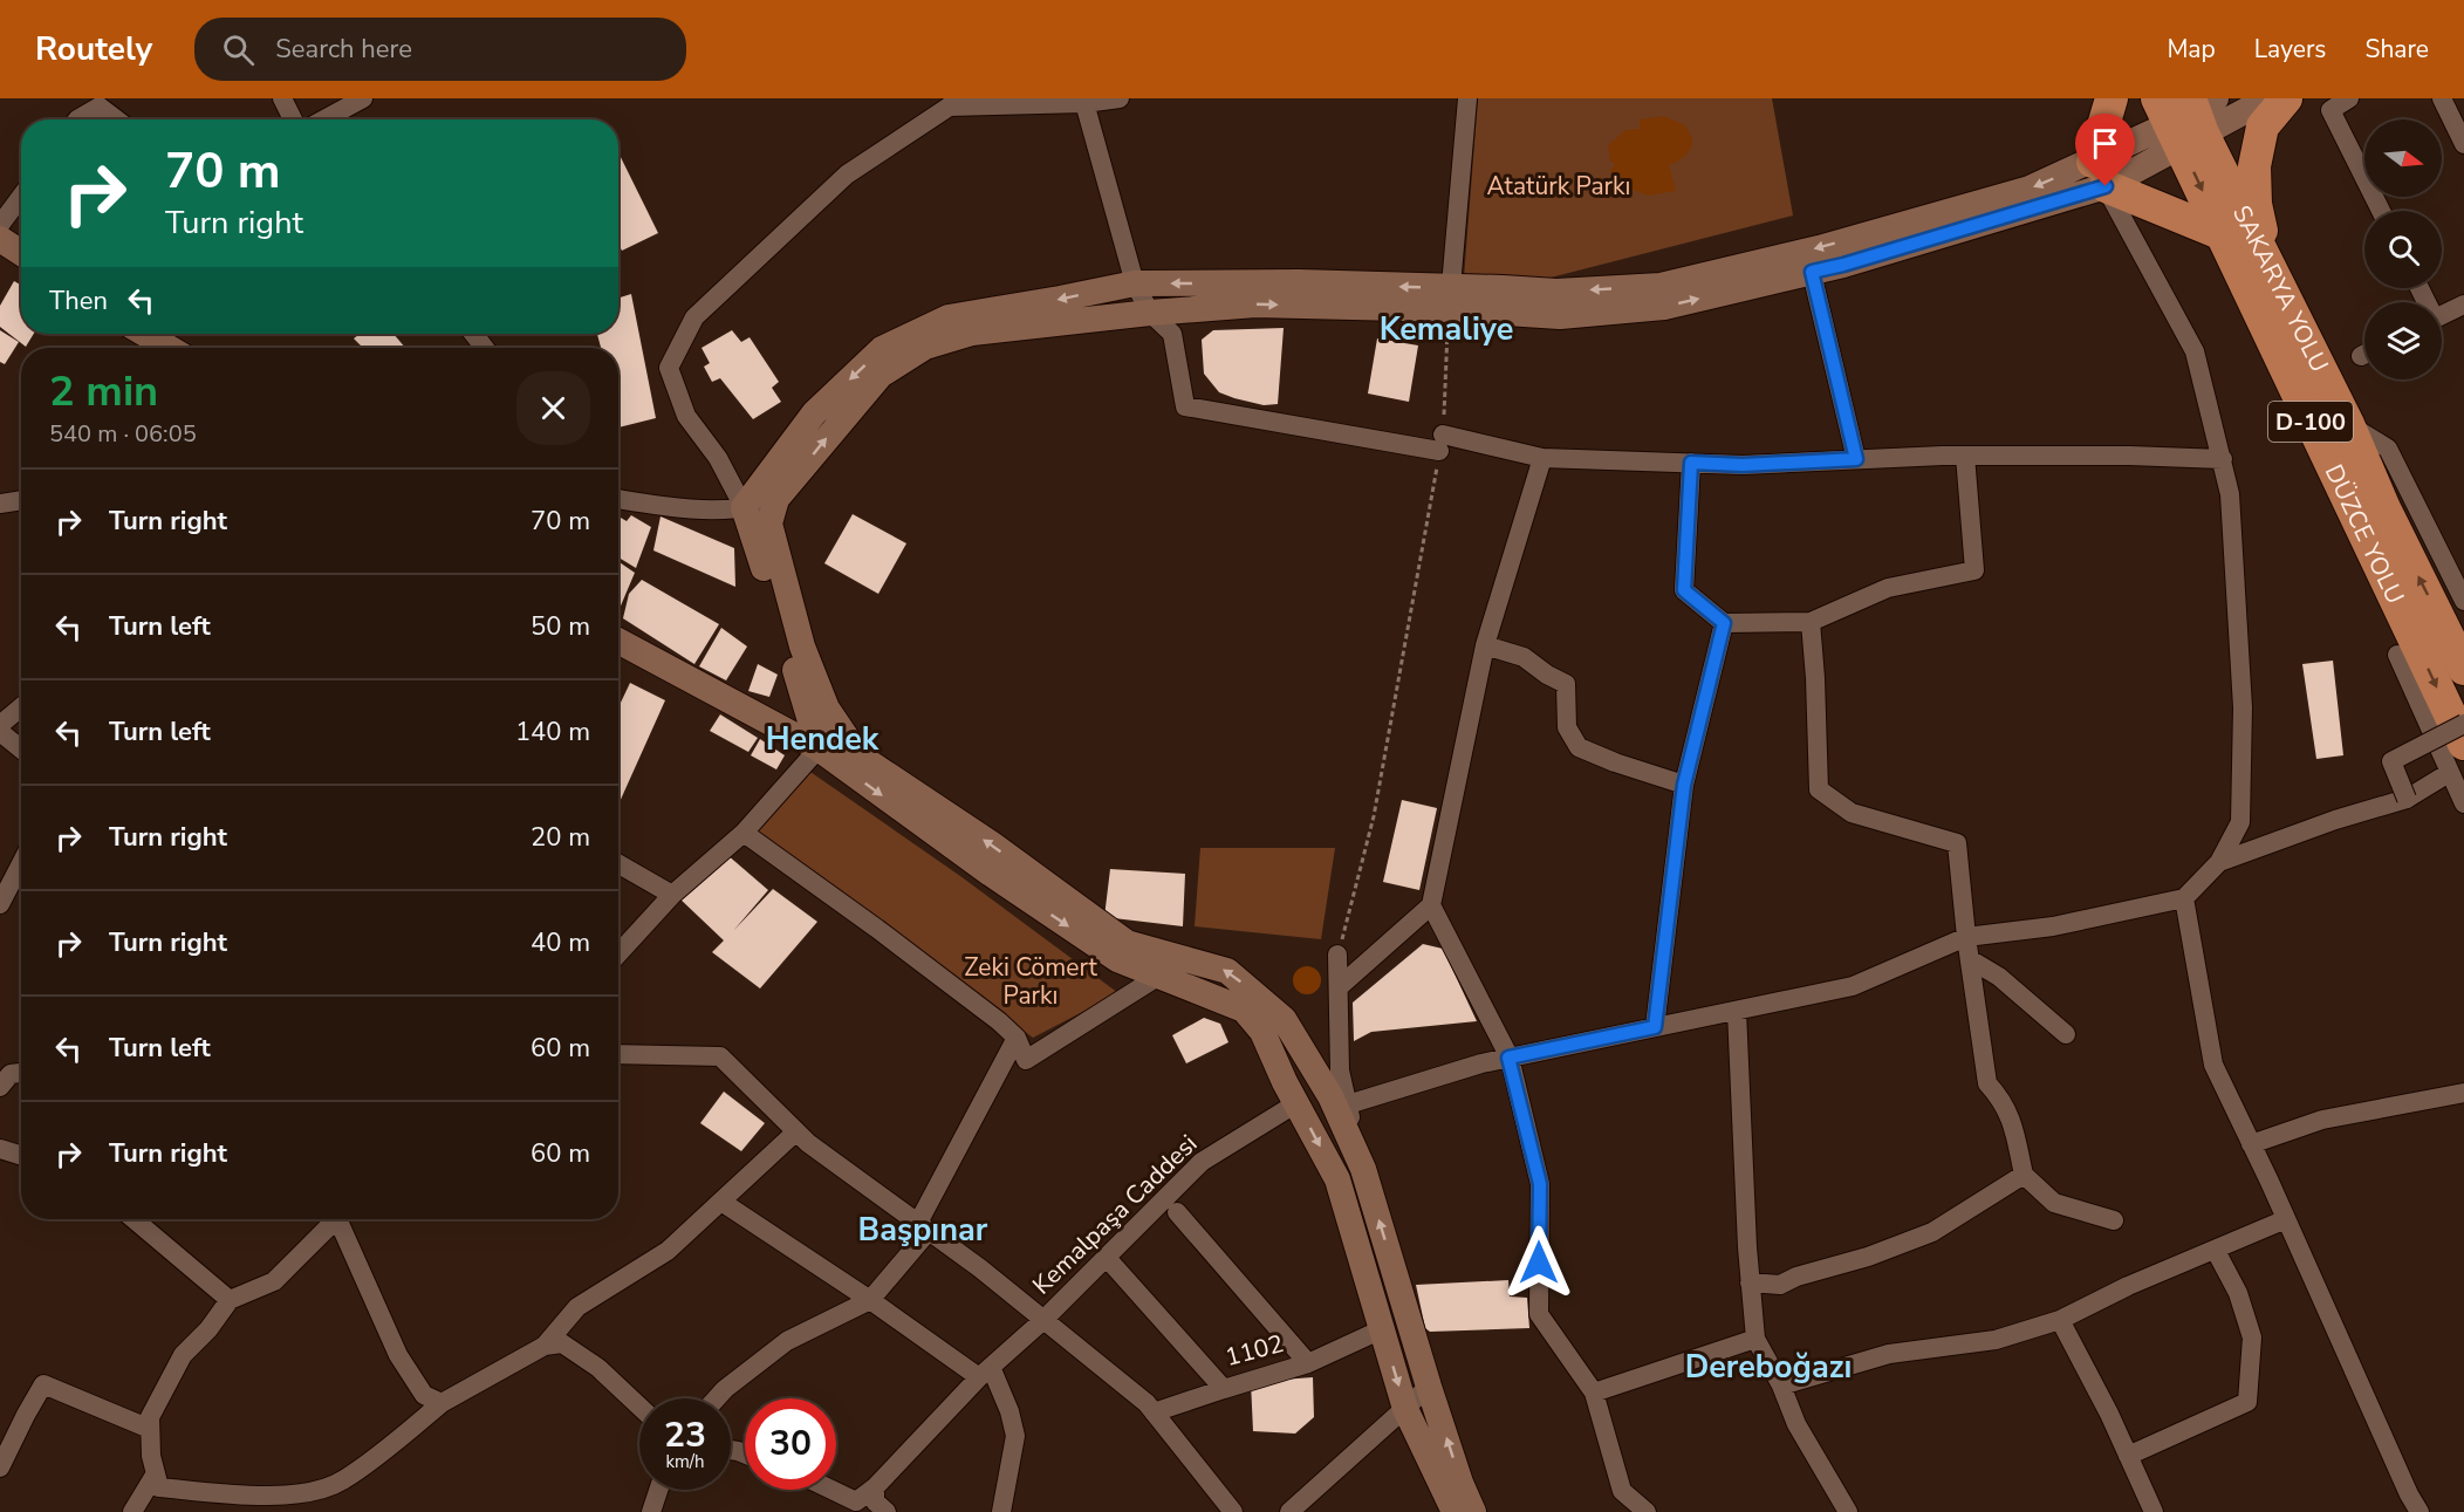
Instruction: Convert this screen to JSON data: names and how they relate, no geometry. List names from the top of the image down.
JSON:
{
  "streets": {
    "highway": ["SAKARYA YOLU", "D-100", "DÜZCE YOLU"],
    "street": ["Kemalpaşa Caddesi", "1102"]
  },
  "crossings": [
    ["SAKARYA YOLU", "DÜZCE YOLU"],
    ["Kemalpaşa Caddesi", "1102"]
  ],
  "districts": [
    "Kemaliye",
    "Hendek",
    "Başpınar",
    "Dereboğazı"
  ],
  "parks": ["Atatürk Parkı", "Zeki Cömert Parkı"],
  "north": "right",
  "page": {
    "header": "Routely",
    "search": "Search here",
    "nav": ["Map", "Layers", "Share"],
    "turn": ["70 m", "Turn right"],
    "then": "Then",
    "heading": ["2 min", "540 m · 06:05"],
    "list": [
      {
        "name": "Turn right",
        "value": "70 m"
      },
      {
        "name": "Turn left",
        "value": "50 m"
      },
      {
        "name": "Turn left",
        "value": "140 m"
      },
      {
        "name": "Turn right",
        "value": "20 m"
      },
      {
        "name": "Turn right",
        "value": "40 m"
      },
      {
        "name": "Turn left",
        "value": "60 m"
      },
      {
        "name": "Turn right",
        "value": "60 m"
      }
    ],
    "speed": "23 km/h",
    "limit": "30"
  }
}
